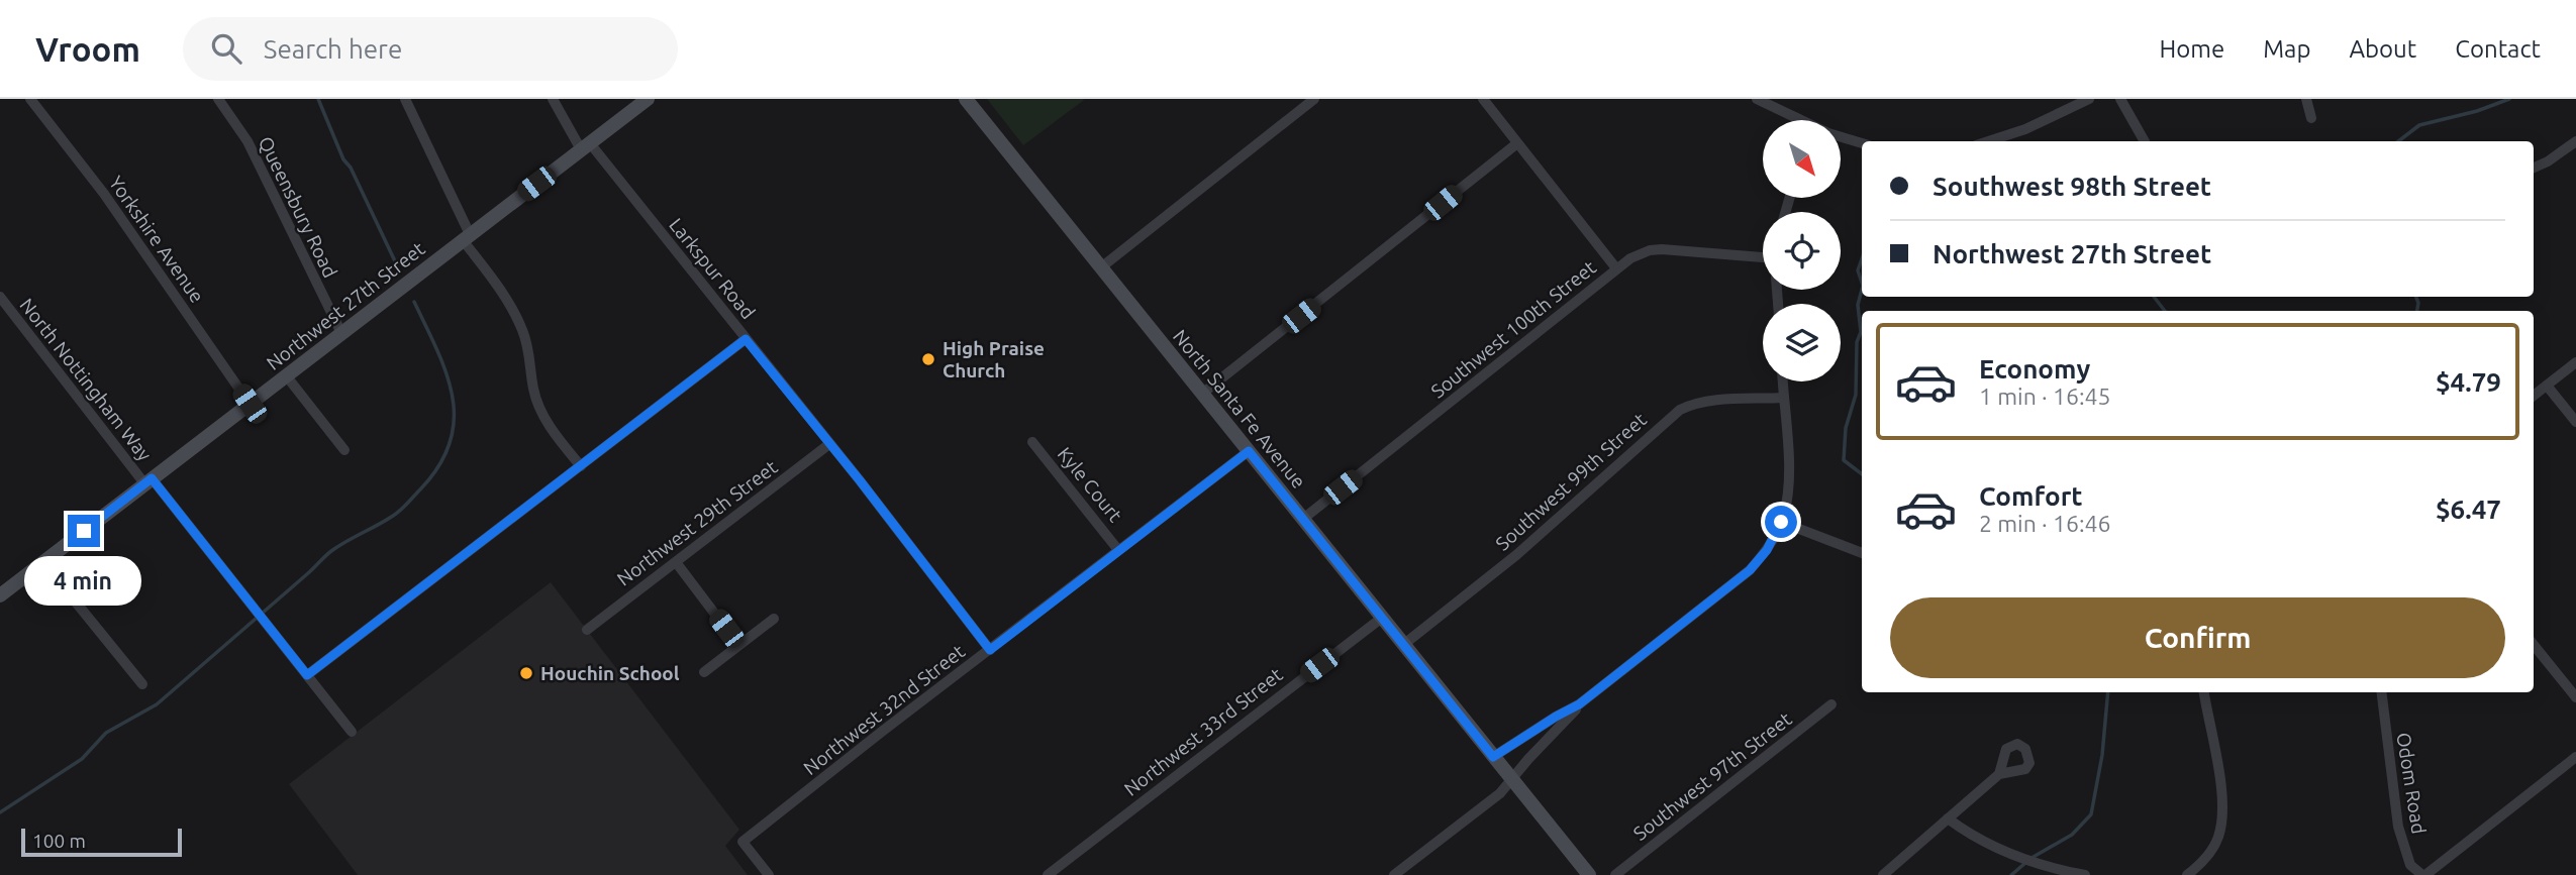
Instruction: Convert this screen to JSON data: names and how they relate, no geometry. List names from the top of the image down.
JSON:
{
  "streets": {
    "main road": ["Northwest 27th Street", "North Santa Fe Avenue"],
    "street": [
      "Queensbury Road",
      "Yorkshire Avenue",
      "Larkspur Road",
      "Southwest 100th Street",
      "North Nottingham Way",
      "Southwest 99th Street",
      "Kyle Court",
      "Northwest 29th Street",
      "Northwest 32nd Street",
      "Northwest 33rd Street",
      "Southwest 97th Street",
      "Odom Road"
    ]
  },
  "crossings": [
    ["Queensbury Road", "Northwest 27th Street"],
    ["Yorkshire Avenue", "Northwest 27th Street"],
    ["Larkspur Road", "Northwest 27th Street"],
    ["Larkspur Road", "Northwest 29th Street"],
    ["Larkspur Road", "Northwest 32nd Street"],
    ["Northwest 27th Street", "North Nottingham Way"],
    ["Southwest 100th Street", "North Santa Fe Avenue"],
    ["North Santa Fe Avenue", "Southwest 99th Street"],
    ["North Santa Fe Avenue", "Northwest 32nd Street"],
    ["North Santa Fe Avenue", "Northwest 33rd Street"],
    ["Kyle Court", "Northwest 32nd Street"]
  ],
  "places": ["High Praise Church", "Houchin School"],
  "scale_bar": "100 m",
  "north": "bottom right",
  "page": {
    "header": "Vroom",
    "search": "Search here",
    "nav": [
      "Home",
      "Map",
      "About",
      "Contact"
    ],
    "banner": ["Southwest 98th Street", "Northwest 27th Street"],
    "list": [
      {
        "name": "Economy",
        "note": "1 min · 16:45",
        "value": "$4.79"
      },
      {
        "name": "Comfort",
        "note": "2 min · 16:46",
        "value": "$6.47"
      }
    ],
    "bubble": "4 min",
    "buttons": "Confirm",
    "scale": "100 m"
  }
}
